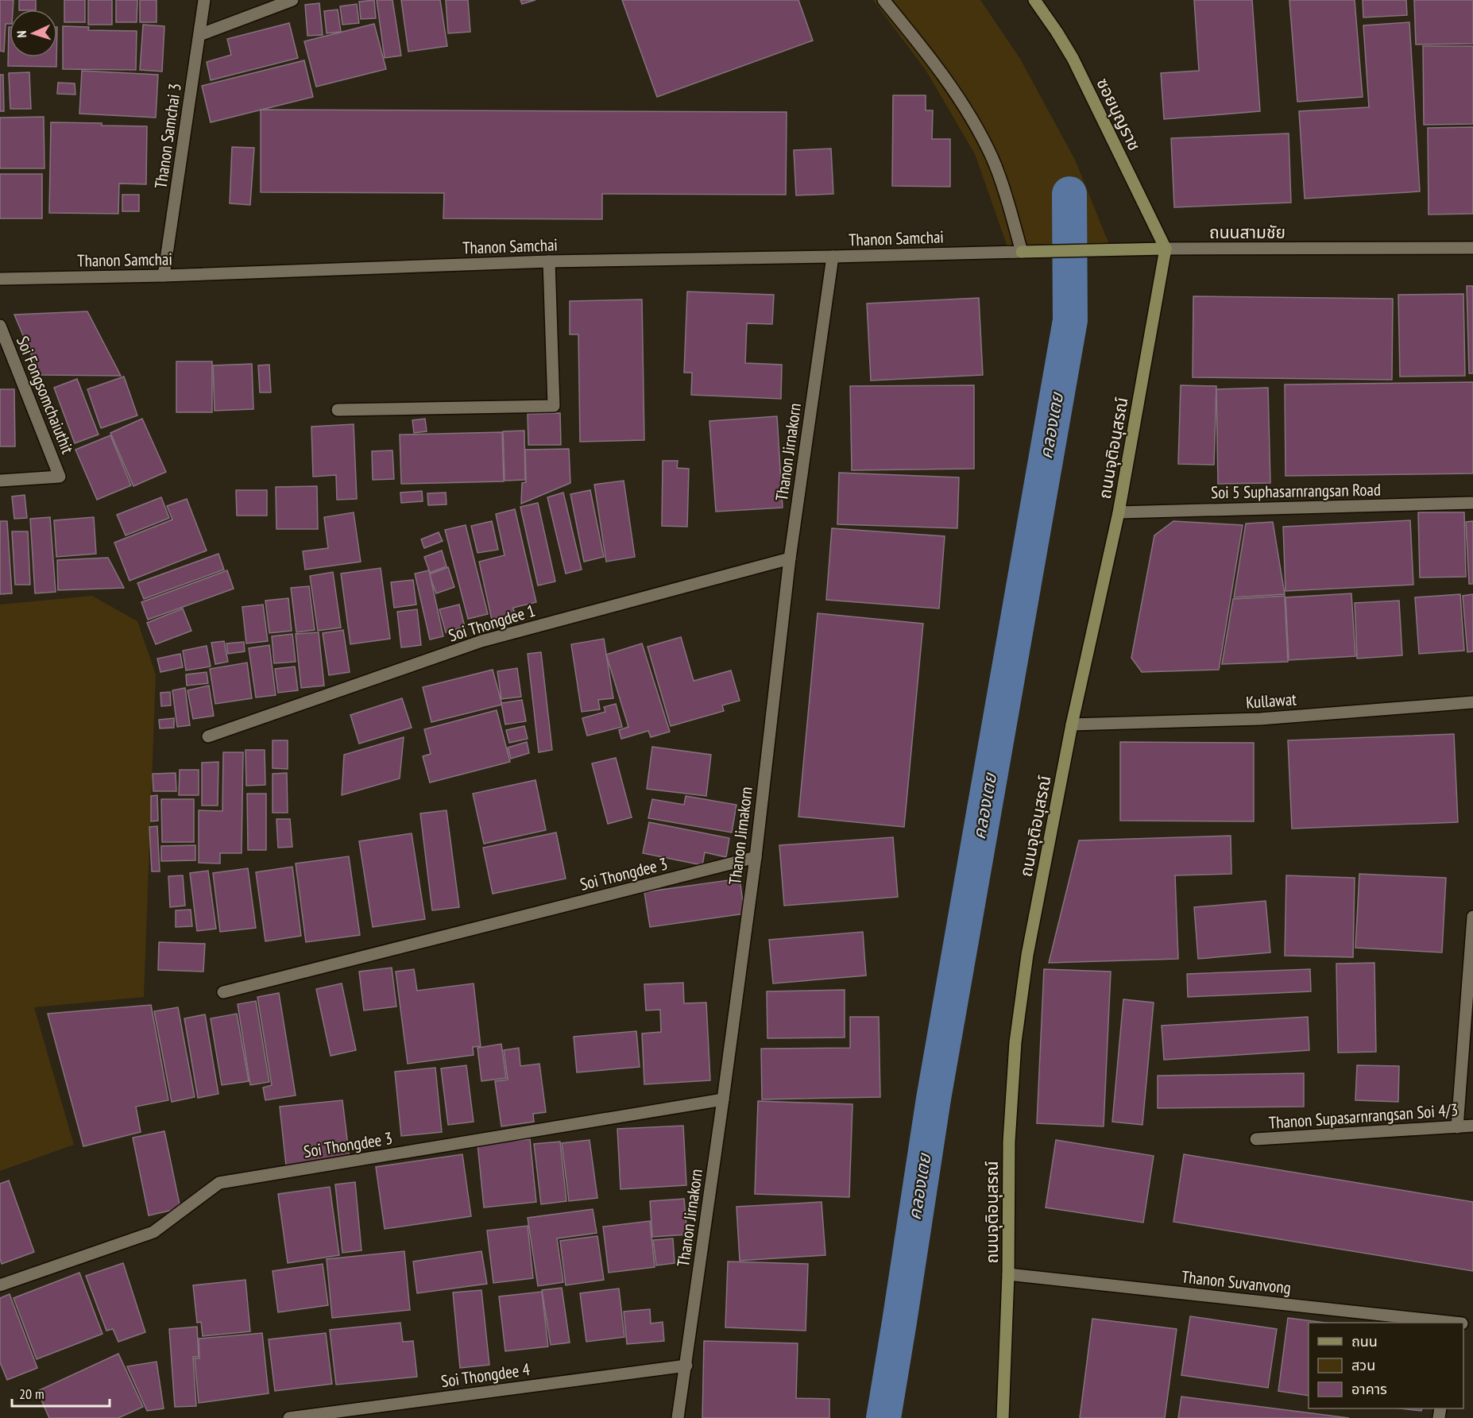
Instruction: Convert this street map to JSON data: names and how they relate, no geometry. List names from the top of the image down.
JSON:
{
  "streets": {
    "street": [
      "ซอยบุญราช",
      "Thanon Samchai 3",
      "ถนนสามชัย",
      "Thanon Samchai",
      "Soi Fongsomchaiuthit",
      "ถนนจุติอนุสรณ์",
      "Thanon Jirnakorn",
      "Soi 5 Suphasarnrangsan Road",
      "Soi Thongdee 1",
      "Kullawat",
      "Soi Thongdee 3",
      "Thanon Supasarnrangsan Soi 4/3",
      "Thanon Suvanvong",
      "Soi Thongdee 4"
    ]
  },
  "crossings": [
    ["ซอยบุญราช", "ถนนสามชัย"],
    ["ซอยบุญราช", "ถนนจุติอนุสรณ์"],
    ["Thanon Samchai 3", "Thanon Samchai"],
    ["ถนนสามชัย", "Thanon Samchai"],
    ["ถนนสามชัย", "ถนนจุติอนุสรณ์"],
    ["Thanon Samchai", "Thanon Jirnakorn"],
    ["ถนนจุติอนุสรณ์", "Soi 5 Suphasarnrangsan Road"],
    ["ถนนจุติอนุสรณ์", "Kullawat"],
    ["ถนนจุติอนุสรณ์", "Thanon Suvanvong"],
    ["Thanon Jirnakorn", "Soi Thongdee 1"],
    ["Thanon Jirnakorn", "Soi Thongdee 3"],
    ["Thanon Jirnakorn", "Soi Thongdee 4"]
  ],
  "water": ["คลองเตย"],
  "legend": ["ถนน", "สวน", "อาคาร"],
  "scale_bar": "20 m",
  "north": "left"
}
